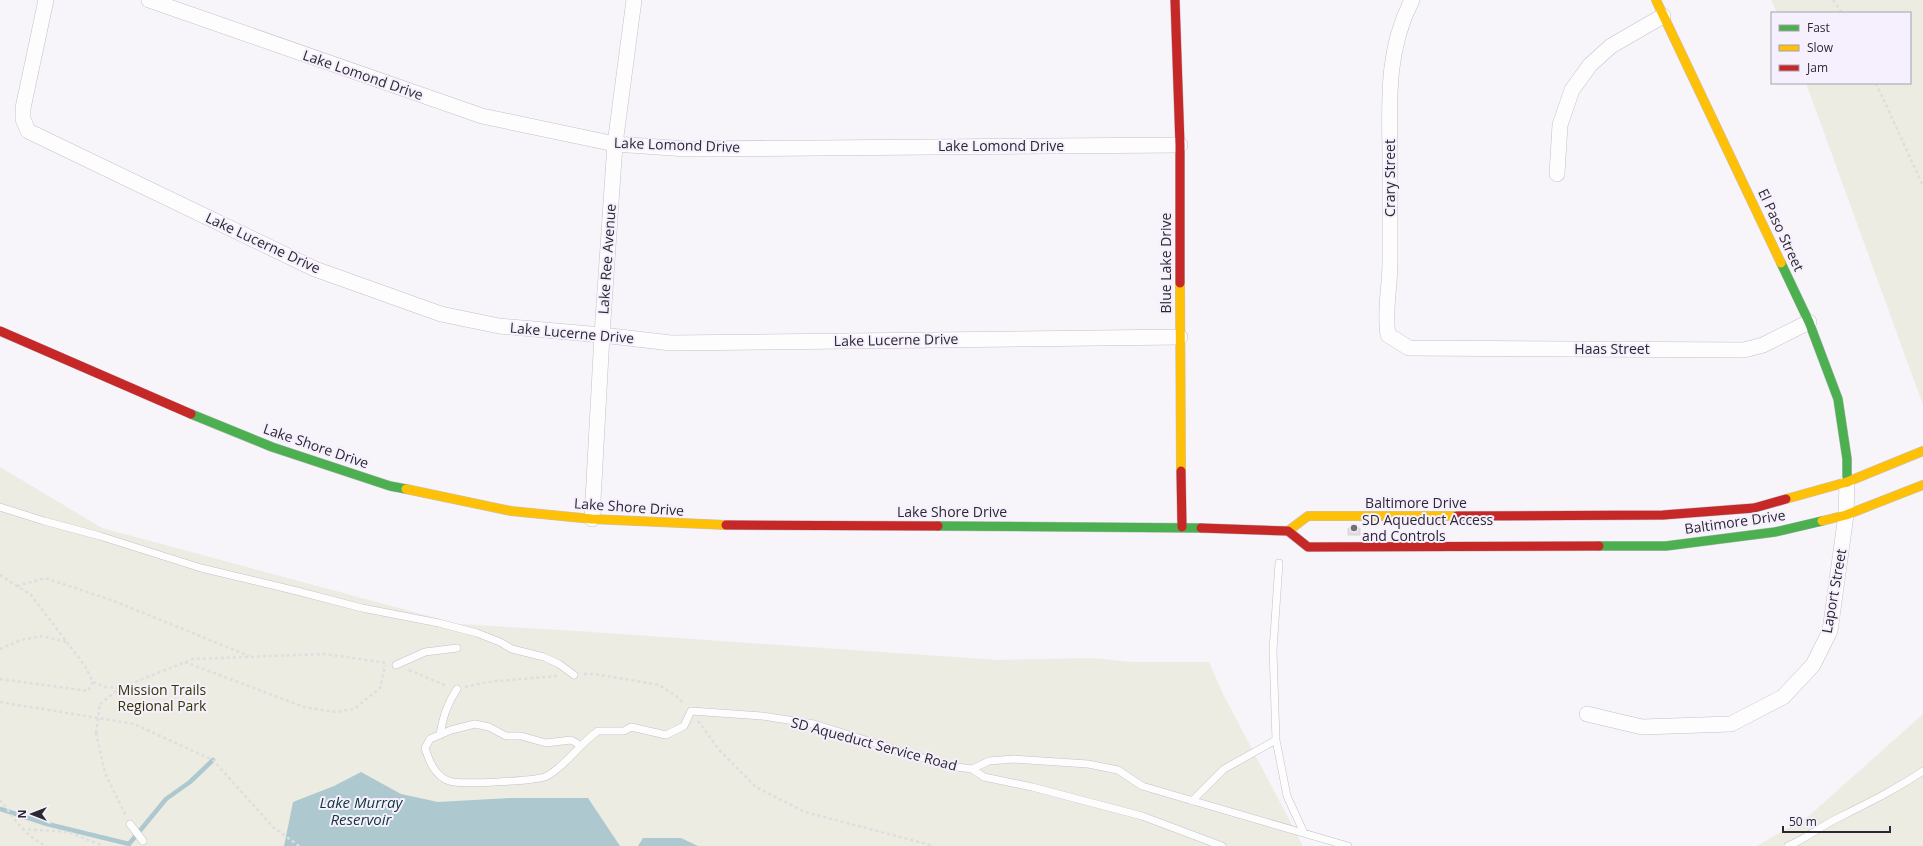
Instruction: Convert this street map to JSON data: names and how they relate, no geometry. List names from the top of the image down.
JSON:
{
  "streets": {
    "main road": [
      "El Paso Street",
      "Blue Lake Drive",
      "Lake Shore Drive",
      "Baltimore Drive"
    ],
    "street": [
      "Lake Lomond Drive",
      "Crary Street",
      "Lake Lucerne Drive",
      "Lake Ree Avenue",
      "Haas Street",
      "Laport Street"
    ],
    "lane": ["SD Aqueduct Service Road"]
  },
  "crossings": [
    ["Lake Lomond Drive", "Lake Ree Avenue"],
    ["Lake Lomond Drive", "Blue Lake Drive"],
    ["Crary Street", "Haas Street"],
    ["El Paso Street", "Haas Street"],
    ["El Paso Street", "Baltimore Drive"],
    ["El Paso Street", "Laport Street"],
    ["Lake Lucerne Drive", "Lake Ree Avenue"],
    ["Lake Lucerne Drive", "Blue Lake Drive"],
    ["Lake Ree Avenue", "Lake Shore Drive"],
    ["Blue Lake Drive", "Lake Shore Drive"],
    ["Lake Shore Drive", "Baltimore Drive"],
    ["Baltimore Drive", "Laport Street"]
  ],
  "water": ["Lake Murray Reservoir"],
  "parks": ["Mission Trails Regional Park"],
  "places": ["SD Aqueduct Access and Controls"],
  "legend": ["Fast", "Slow", "Jam"],
  "scale_bar": "50 m",
  "north": "left"
}
